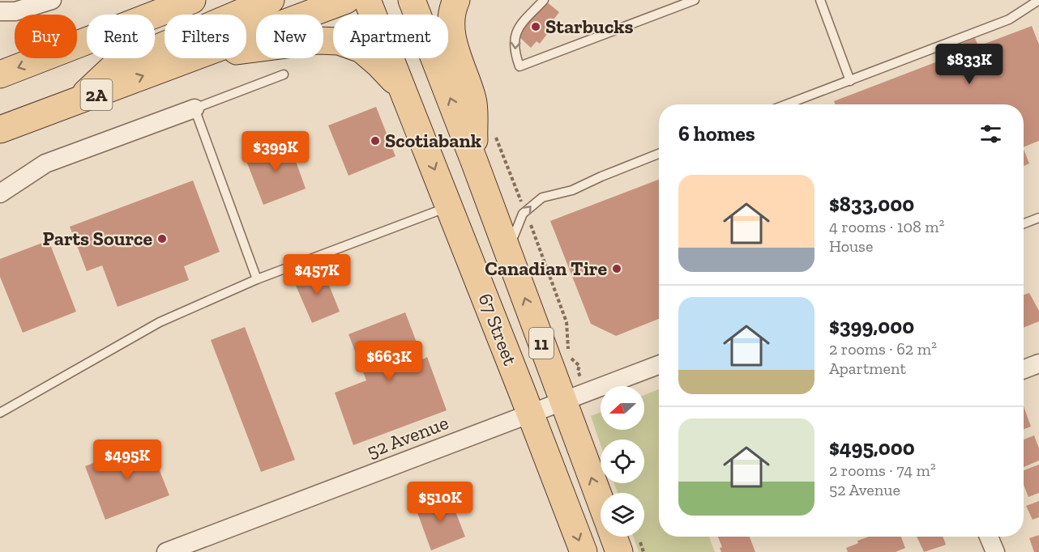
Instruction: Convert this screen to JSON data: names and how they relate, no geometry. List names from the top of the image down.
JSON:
{
  "streets": {
    "main road": ["2A", "67 Street", "11"],
    "street": ["52 Avenue"]
  },
  "crossings": [
    ["67 Street", "52 Avenue"]
  ],
  "places": [
    "Starbucks",
    "Scotiabank",
    "Parts Source",
    "Canadian Tire"
  ],
  "north": "left",
  "page": {
    "chip": [
      "Buy",
      "Rent",
      "Filters",
      "New",
      "Apartment"
    ],
    "price": [
      "$833K",
      "$399K",
      "$457K",
      "$663K",
      "$495K",
      "$510K"
    ],
    "heading": "6 homes",
    "list": [
      {
        "name": "$833,000",
        "note": "4 rooms · 108 m² · House"
      },
      {
        "name": "$399,000",
        "note": "2 rooms · 62 m² · Apartment"
      },
      {
        "name": "$495,000",
        "note": "2 rooms · 74 m² · 52 Avenue"
      }
    ]
  }
}
